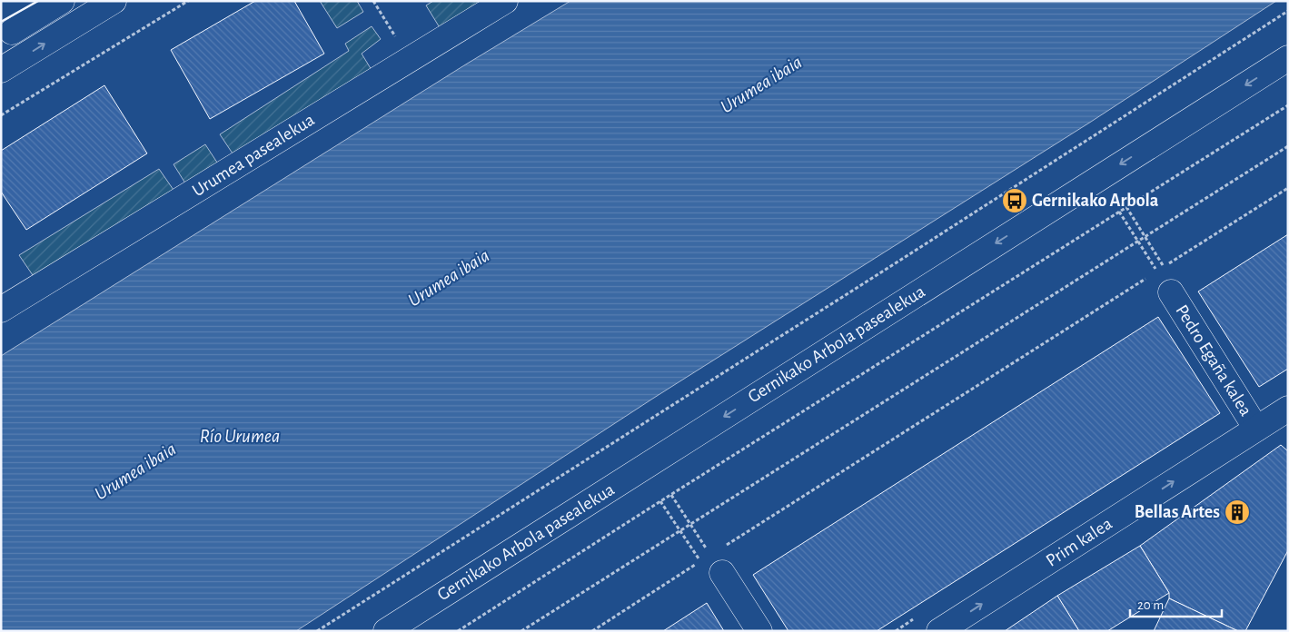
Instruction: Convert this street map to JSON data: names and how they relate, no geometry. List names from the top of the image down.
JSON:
{
  "streets": {
    "street": [
      "Urumea pasealekua",
      "Gernikako Arbola pasealekua",
      "Pedro Egaña kalea",
      "Prim kalea"
    ]
  },
  "crossings": [
    ["Pedro Egaña kalea", "Prim kalea"]
  ],
  "one_way": ["Gernikako Arbola pasealekua", "Prim kalea"],
  "water": ["Urumea ibaia", "Río Urumea"],
  "places": {
    "bus stop": ["Gernikako Arbola"],
    "building": ["Bellas Artes"]
  },
  "scale_bar": "20 m"
}
